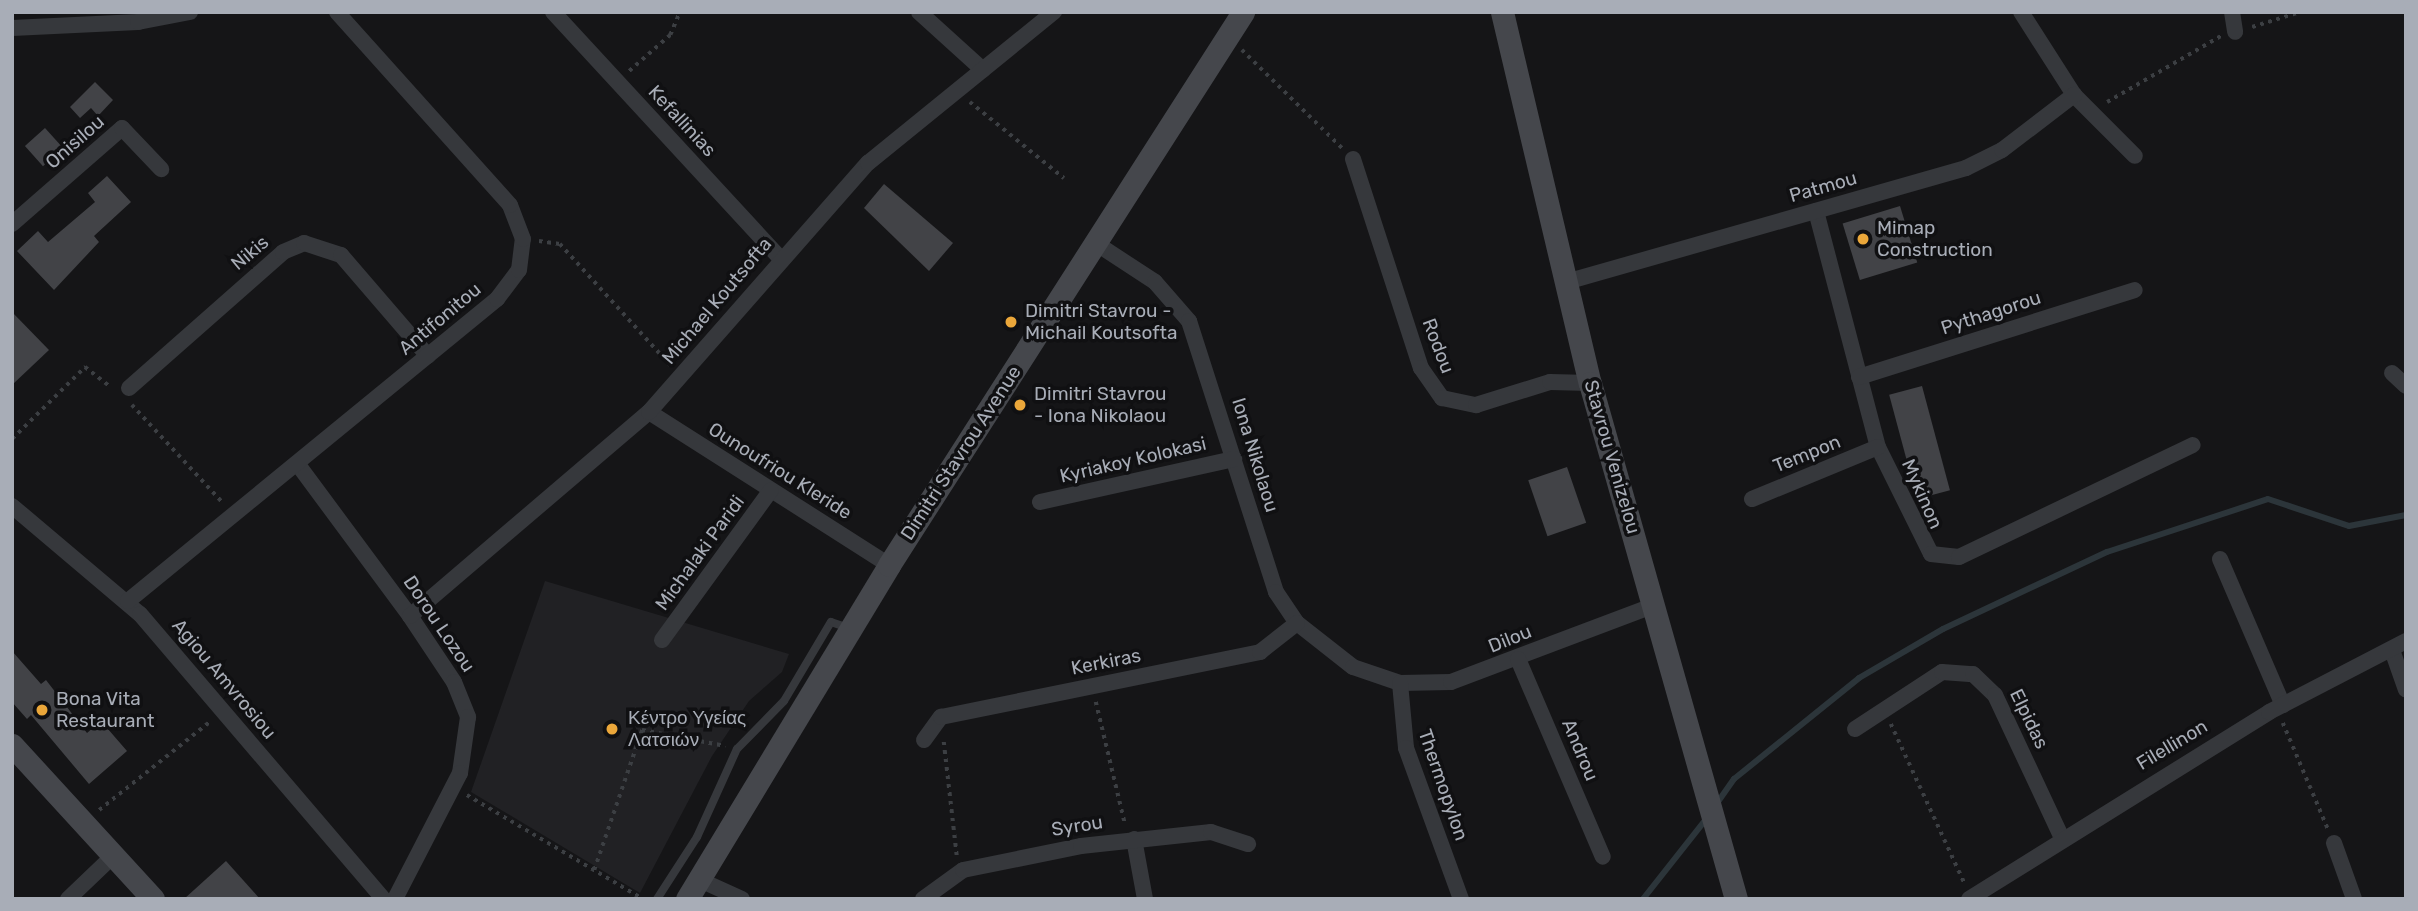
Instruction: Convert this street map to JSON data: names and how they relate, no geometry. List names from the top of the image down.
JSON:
{
  "streets": {
    "main road": ["Dimitri Stavrou Avenue", "Stavrou Venizelou"],
    "street": [
      "Kefallinias",
      "Onisilou",
      "Patmou",
      "Nikis",
      "Michael Koutsofta",
      "Pythagorou",
      "Antifonitou",
      "Rodou",
      "Tempon",
      "Iona Nikolaou",
      "Kyriakoy Kolokasi",
      "Ounoufriou Kleride",
      "Mykinon",
      "Michalaki Paridi",
      "Dorou Lozou",
      "Dilou",
      "Kerkiras",
      "Agiou Amvrosiou",
      "Elpidas",
      "Filellinon",
      "Androu",
      "Thermopylon",
      "Syrou"
    ]
  },
  "crossings": [
    ["Kefallinias", "Michael Koutsofta"],
    ["Patmou", "Stavrou Venizelou"],
    ["Patmou", "Mykinon"],
    ["Nikis", "Antifonitou"],
    ["Michael Koutsofta", "Ounoufriou Kleride"],
    ["Michael Koutsofta", "Dorou Lozou"],
    ["Pythagorou", "Mykinon"],
    ["Antifonitou", "Dorou Lozou"],
    ["Antifonitou", "Agiou Amvrosiou"],
    ["Rodou", "Stavrou Venizelou"],
    ["Dimitri Stavrou Avenue", "Iona Nikolaou"],
    ["Dimitri Stavrou Avenue", "Ounoufriou Kleride"],
    ["Tempon", "Mykinon"],
    ["Iona Nikolaou", "Kyriakoy Kolokasi"],
    ["Iona Nikolaou", "Dilou"],
    ["Iona Nikolaou", "Kerkiras"],
    ["Stavrou Venizelou", "Dilou"],
    ["Ounoufriou Kleride", "Michalaki Paridi"],
    ["Dilou", "Androu"],
    ["Dilou", "Thermopylon"],
    ["Elpidas", "Filellinon"]
  ],
  "places": [
    "Mimap Construction",
    "Dimitri Stavrou - Michail Koutsofta",
    "Dimitri Stavrou - Iona Nikolaou",
    "Bona Vita Restaurant",
    "Κέντρο Υγείας Λατσιών"
  ]
}
